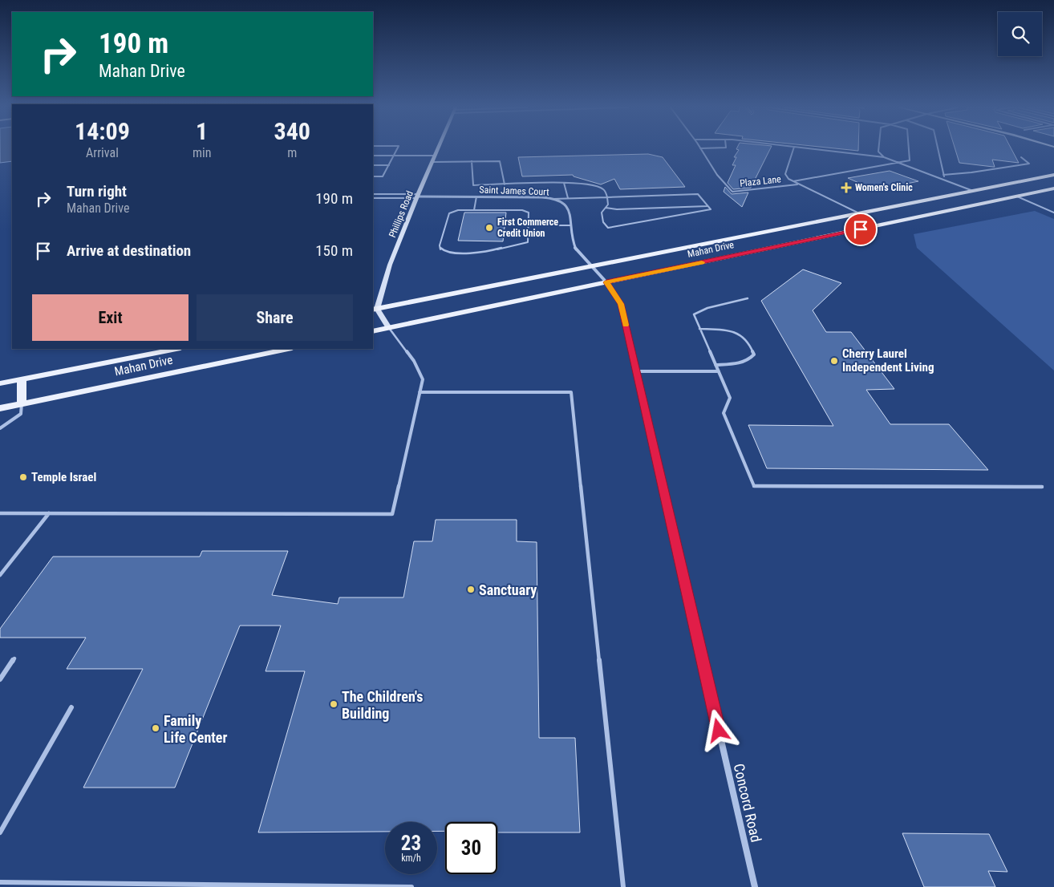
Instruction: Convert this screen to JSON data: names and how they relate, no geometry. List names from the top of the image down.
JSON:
{
  "streets": {
    "main road": ["Mahan Drive"],
    "street": ["Saint James Court", "Phillips Road", "Concord Road"],
    "lane": ["Plaza Lane"]
  },
  "crossings": [
    ["Saint James Court", "Phillips Road"],
    ["Saint James Court", "Mahan Drive"],
    ["Saint James Court", "Concord Road"],
    ["Phillips Road", "Mahan Drive"],
    ["Mahan Drive", "Concord Road"]
  ],
  "places": {
    "health": ["Women's Clinic"],
    "other": [
      "First Commerce Credit Union",
      "Cherry Laurel Independent Living",
      "Temple Israel",
      "Sanctuary",
      "The Children's Building",
      "Family Life Center"
    ]
  },
  "page": {
    "turn": ["190 m", "Mahan Drive"],
    "eta": [
      "14:09",
      "Arrival",
      "1",
      "min",
      "340",
      "m"
    ],
    "list": [
      {
        "name": "Turn right",
        "note": "Mahan Drive",
        "value": "190 m"
      },
      {
        "name": "Arrive at destination",
        "value": "150 m"
      }
    ],
    "buttons": ["Exit", "Share"],
    "speed": "23 km/h",
    "limit": "30"
  }
}
